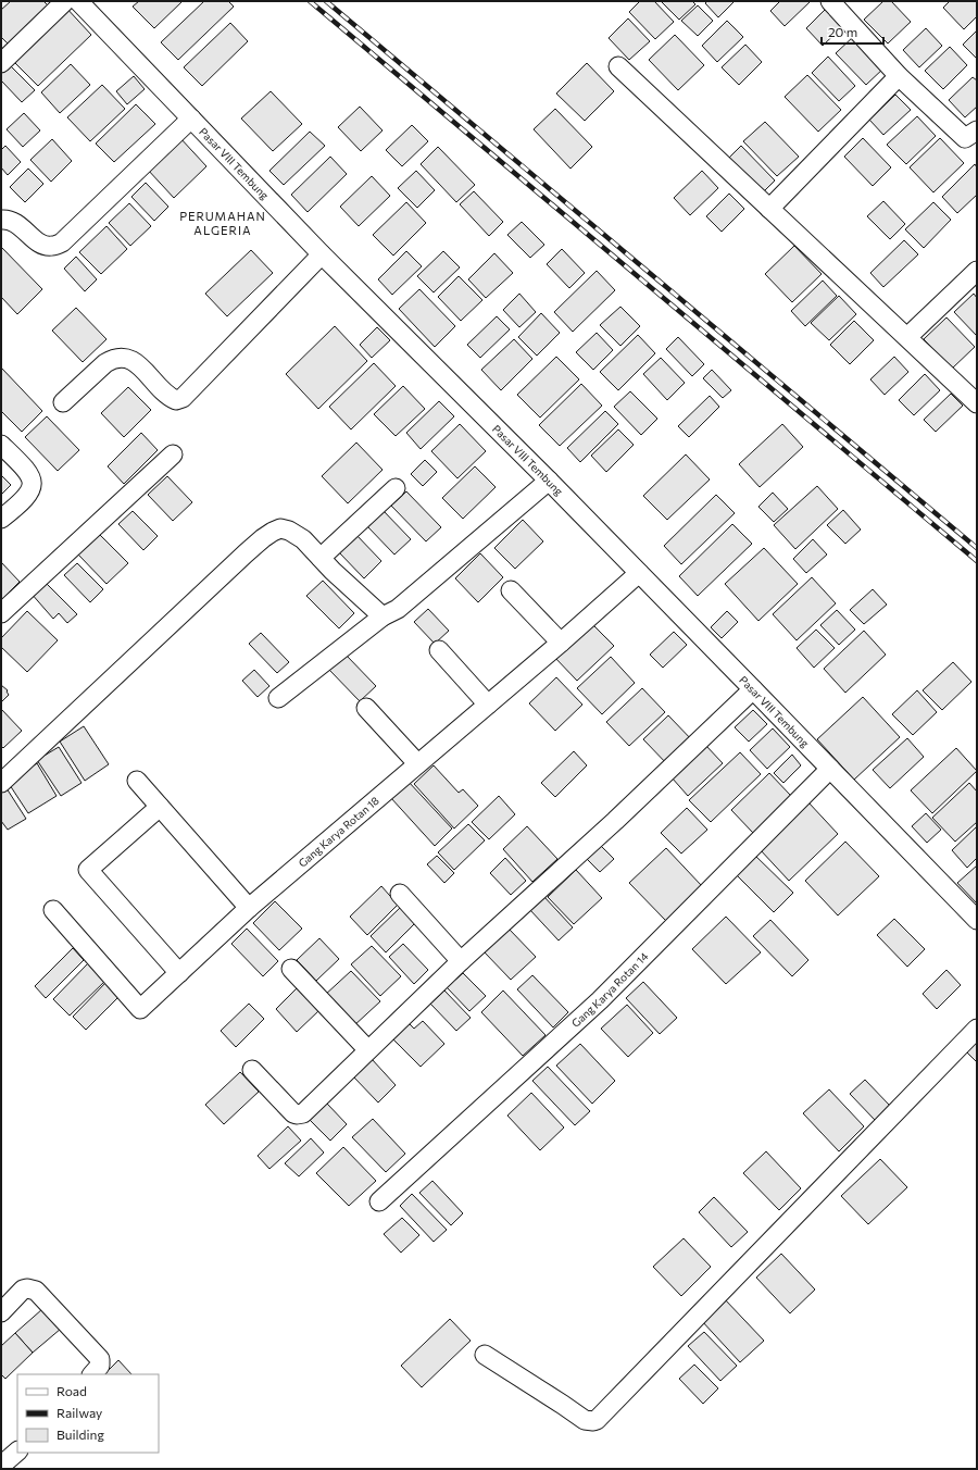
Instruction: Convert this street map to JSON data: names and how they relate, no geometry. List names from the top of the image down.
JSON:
{
  "streets": {
    "street": ["Pasar VIII Tembung", "Gang Karya Rotan 18", "Gang Karya Rotan 14"]
  },
  "crossings": [
    ["Pasar VIII Tembung", "Gang Karya Rotan 18"],
    ["Pasar VIII Tembung", "Gang Karya Rotan 14"]
  ],
  "districts": ["PERUMAHAN ALGERIA"],
  "legend": ["Road", "Railway", "Building"],
  "scale_bar": "20 m"
}
